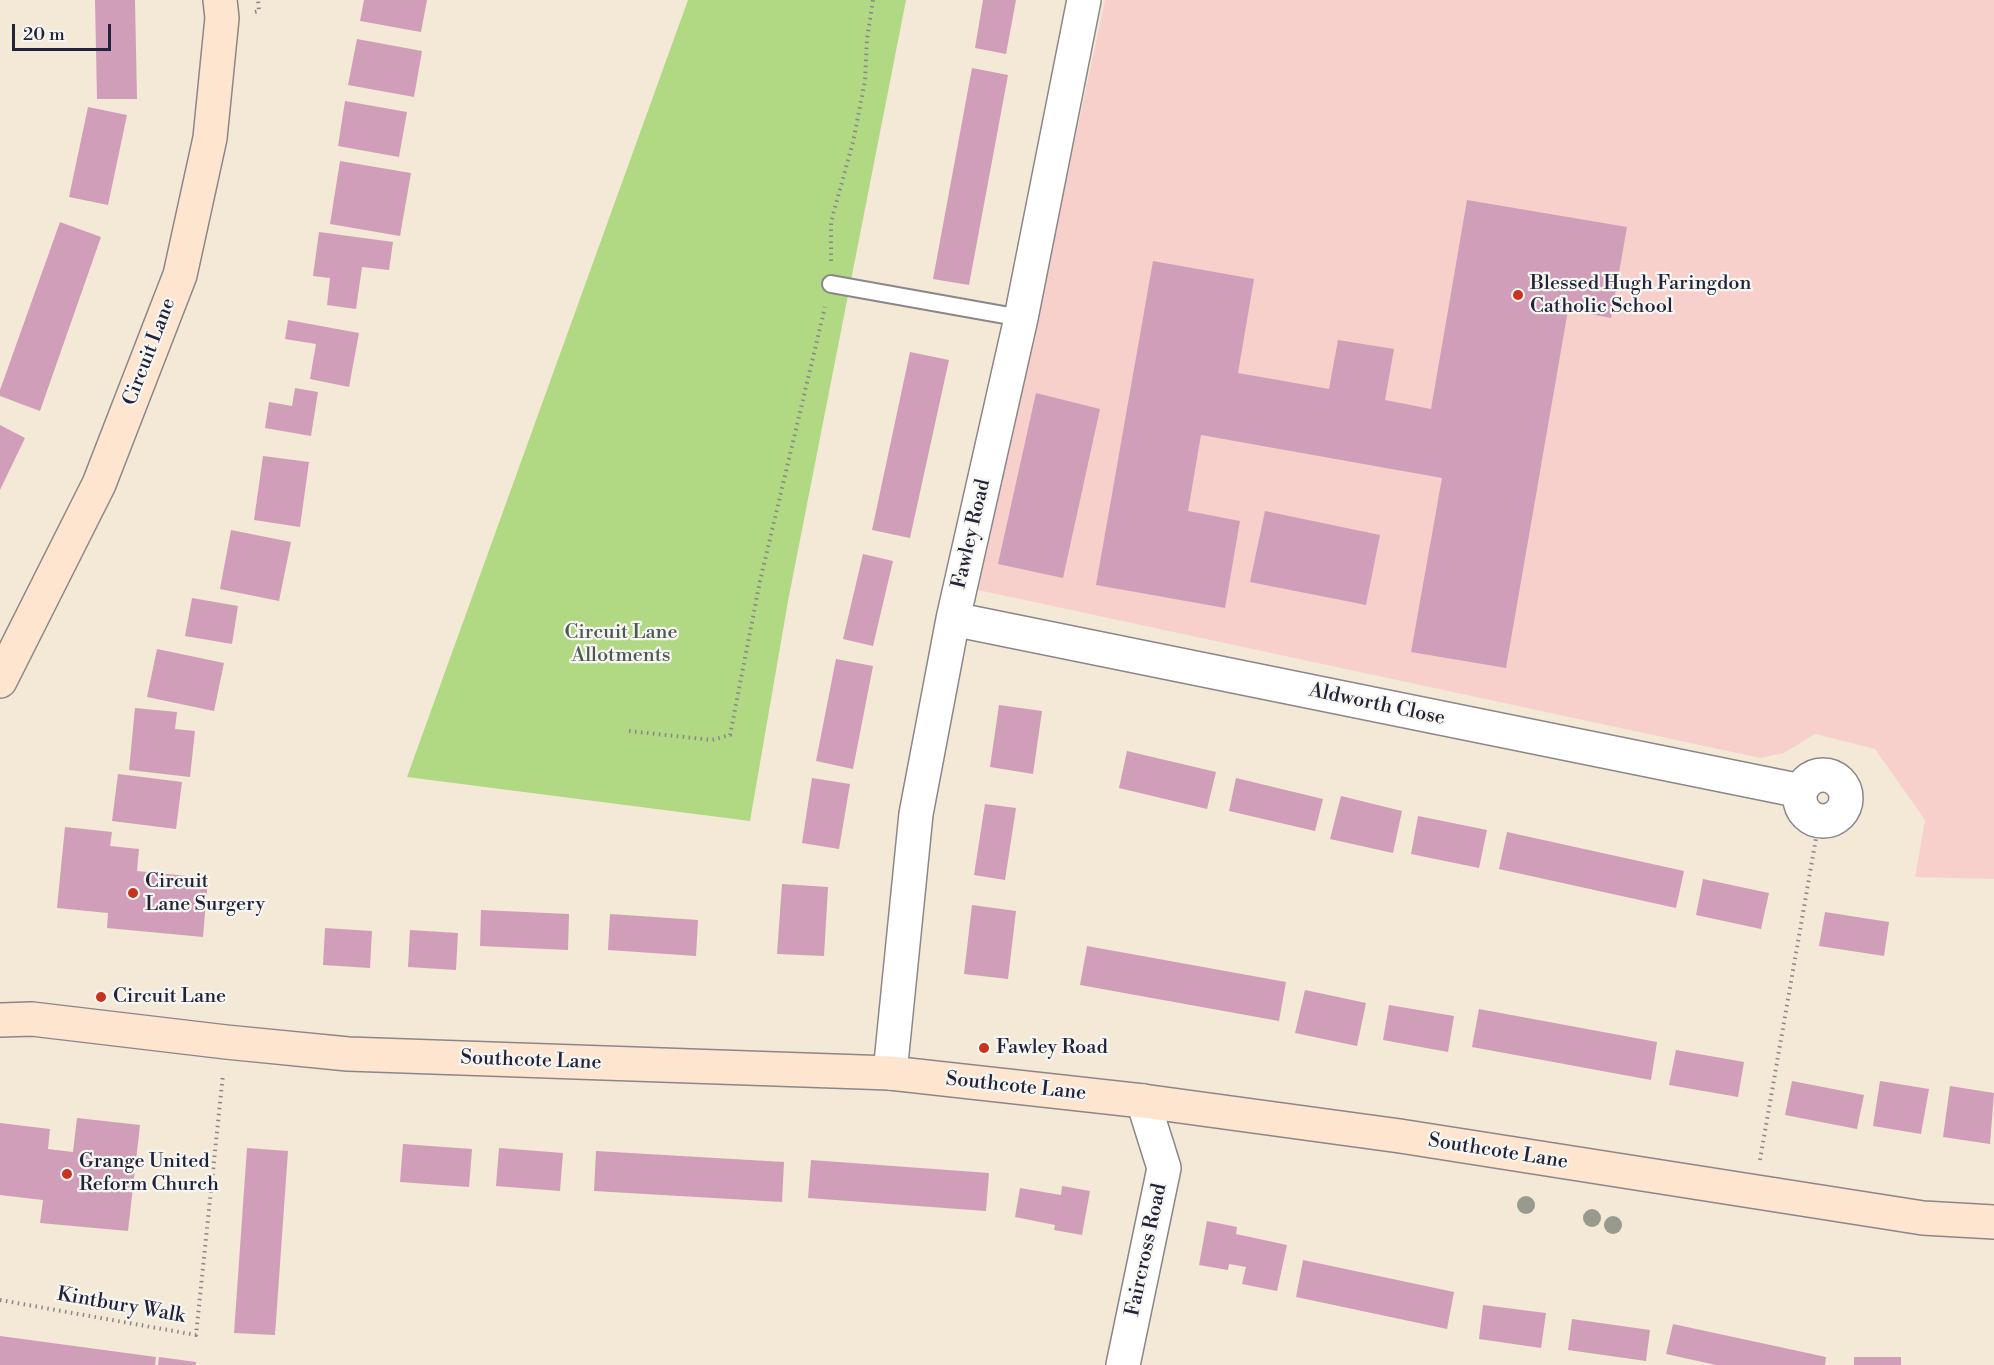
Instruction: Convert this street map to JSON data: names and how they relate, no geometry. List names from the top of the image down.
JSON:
{
  "streets": {
    "street": [
      "Circuit Lane",
      "Fawley Road",
      "Aldworth Close",
      "Southcote Lane",
      "Faircross Road"
    ],
    "path": ["Kintbury Walk"]
  },
  "crossings": [
    ["Fawley Road", "Aldworth Close"],
    ["Fawley Road", "Southcote Lane"],
    ["Southcote Lane", "Faircross Road"],
    ["Southcote Lane", "Kintbury Walk"]
  ],
  "parks": ["Circuit Lane Allotments"],
  "places": [
    "Blessed Hugh Faringdon Catholic School",
    "Circuit Lane Surgery",
    "Circuit Lane",
    "Fawley Road",
    "Grange United Reform Church"
  ],
  "scale_bar": "20 m"
}
